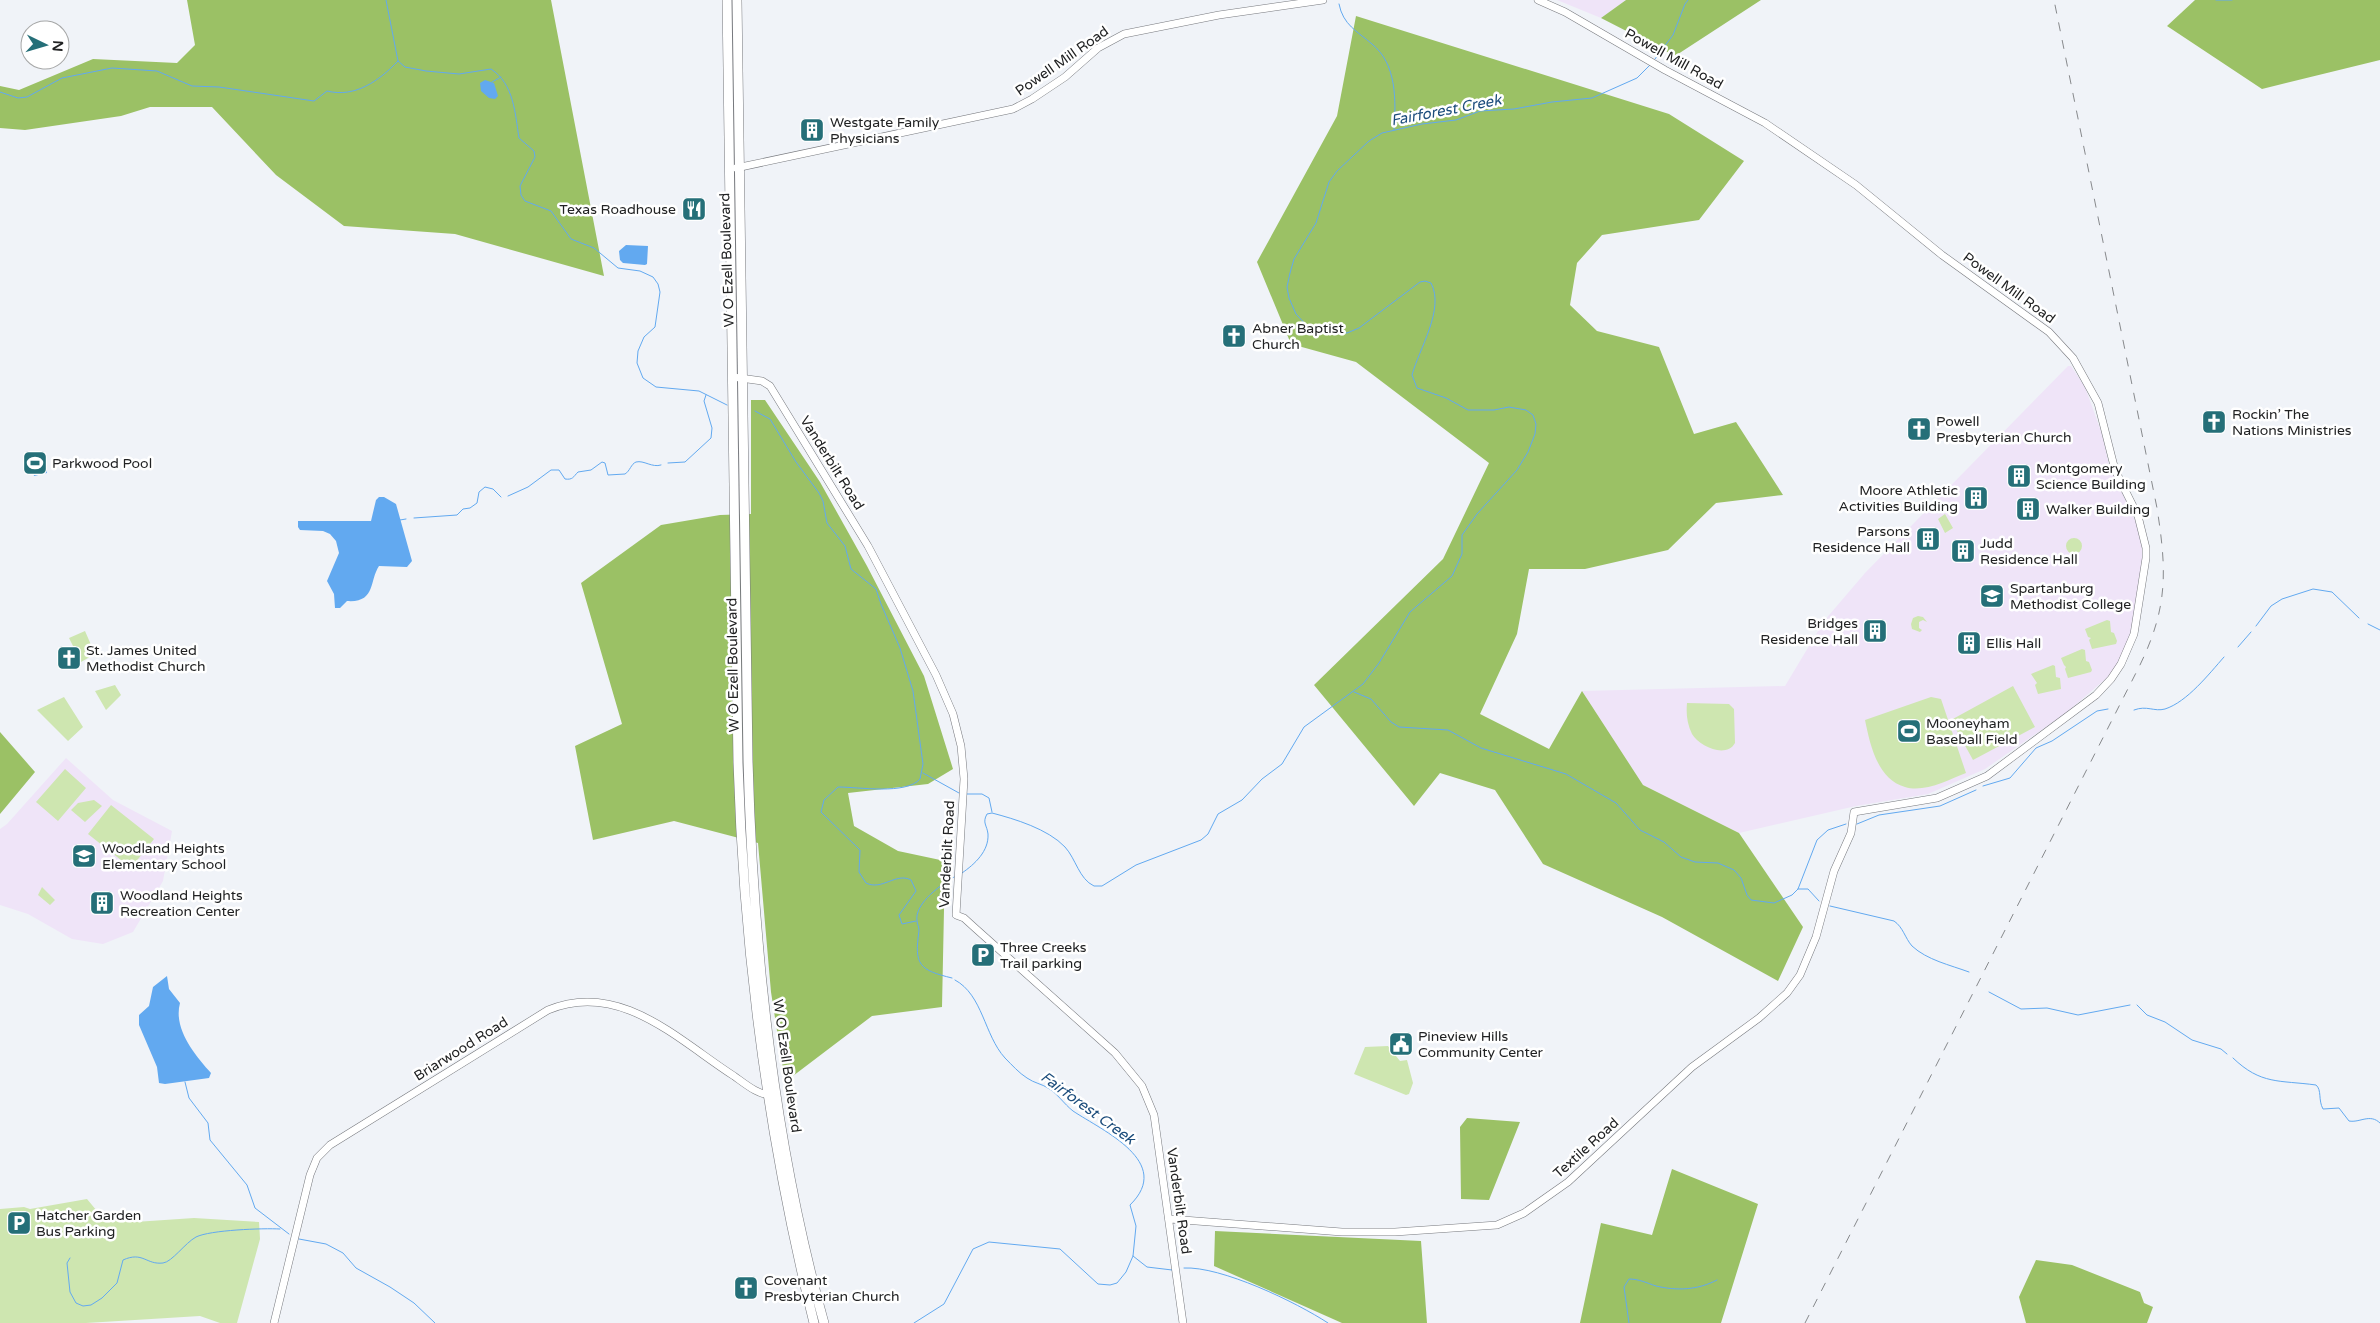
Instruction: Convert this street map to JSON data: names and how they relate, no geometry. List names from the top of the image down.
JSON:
{
  "streets": {
    "main road": ["W O Ezell Boulevard"],
    "street": [
      "Powell Mill Road",
      "Vanderbilt Road",
      "Briarwood Road",
      "Textile Road"
    ]
  },
  "crossings": [
    ["Powell Mill Road", "W O Ezell Boulevard"],
    ["Powell Mill Road", "Textile Road"],
    ["W O Ezell Boulevard", "Vanderbilt Road"],
    ["W O Ezell Boulevard", "Briarwood Road"],
    ["Vanderbilt Road", "Textile Road"]
  ],
  "water": ["Fairforest Creek"],
  "places": {
    "building": [
      "Westgate Family Physicians",
      "Montgomery Science Building",
      "Moore Athletic Activities Building",
      "Walker Building",
      "Parsons Residence Hall",
      "Judd Residence Hall",
      "Bridges Residence Hall",
      "Ellis Hall",
      "Woodland Heights Recreation Center"
    ],
    "restaurant": ["Texas Roadhouse"],
    "church": [
      "Abner Baptist Church",
      "Rockin’ The Nations Ministries",
      "Powell Presbyterian Church",
      "St. James United Methodist Church",
      "Covenant Presbyterian Church"
    ],
    "sports": ["Parkwood Pool", "Mooneyham Baseball Field"],
    "school or university": ["Spartanburg Methodist College", "Woodland Heights Elementary School"],
    "parking": ["Three Creeks Trail parking", "Hatcher Garden Bus Parking"],
    "public building": ["Pineview Hills Community Center"]
  },
  "north": "right"
}
